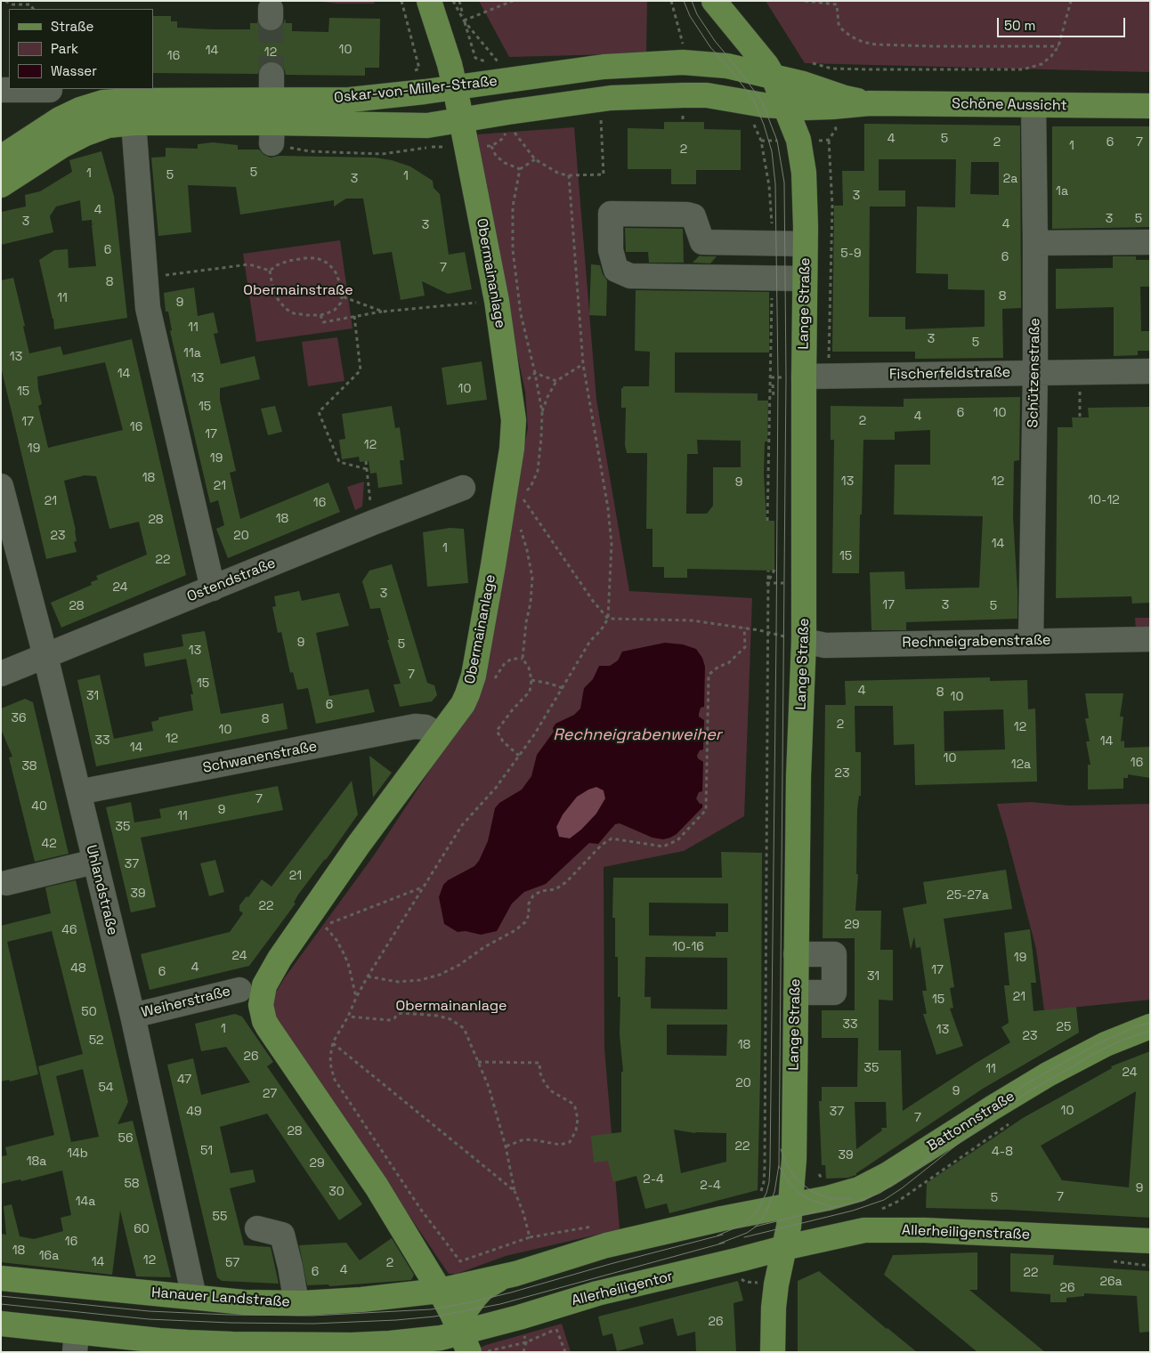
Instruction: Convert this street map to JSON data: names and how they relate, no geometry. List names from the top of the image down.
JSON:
{
  "streets": {
    "main road": [
      "Oskar-von-Miller-Straße",
      "Schöne Aussicht",
      "Obermainanlage",
      "Lange Straße",
      "Battonnstraße",
      "Allerheiligenstraße",
      "Allerheiligentor",
      "Hanauer Landstraße"
    ],
    "street": [
      "Schützenstraße",
      "Fischerfeldstraße",
      "Ostendstraße",
      "Rechneigrabenstraße",
      "Schwanenstraße",
      "Uhlandstraße",
      "Weiherstraße"
    ]
  },
  "crossings": [
    ["Oskar-von-Miller-Straße", "Schöne Aussicht"],
    ["Oskar-von-Miller-Straße", "Obermainanlage"],
    ["Oskar-von-Miller-Straße", "Lange Straße"],
    ["Schöne Aussicht", "Lange Straße"],
    ["Schöne Aussicht", "Schützenstraße"],
    ["Obermainanlage", "Schwanenstraße"],
    ["Obermainanlage", "Allerheiligentor"],
    ["Obermainanlage", "Hanauer Landstraße"],
    ["Lange Straße", "Fischerfeldstraße"],
    ["Lange Straße", "Rechneigrabenstraße"],
    ["Lange Straße", "Battonnstraße"],
    ["Lange Straße", "Allerheiligenstraße"],
    ["Lange Straße", "Allerheiligentor"],
    ["Schützenstraße", "Fischerfeldstraße"],
    ["Schützenstraße", "Rechneigrabenstraße"],
    ["Ostendstraße", "Uhlandstraße"],
    ["Schwanenstraße", "Uhlandstraße"],
    ["Uhlandstraße", "Weiherstraße"],
    ["Uhlandstraße", "Hanauer Landstraße"],
    ["Allerheiligenstraße", "Allerheiligentor"]
  ],
  "water": ["Rechneigrabenweiher"],
  "parks": ["Obermainstraße", "Obermainanlage"],
  "house_numbers": [
    "10",
    "14",
    "12",
    "16",
    "4",
    "5",
    "2",
    "6",
    "7",
    "1",
    "2",
    "5",
    "1",
    "5",
    "1",
    "3",
    "2a",
    "1a",
    "3",
    "4",
    "3",
    "5",
    "3",
    "4",
    "3",
    "6",
    "5-9",
    "6",
    "7",
    "8",
    "8",
    "11",
    "9",
    "11",
    "3",
    "5",
    "11a",
    "13",
    "14",
    "13",
    "10",
    "15",
    "15",
    "6",
    "10",
    "4",
    "2",
    "17",
    "16",
    "17",
    "12",
    "19",
    "19",
    "18",
    "13",
    "12",
    "9",
    "21",
    "10-12",
    "21",
    "16",
    "18",
    "28",
    "23",
    "20",
    "14",
    "1",
    "15",
    "22",
    "24",
    "3",
    "17",
    "3",
    "28",
    "5",
    "9",
    "5",
    "13",
    "7",
    "15",
    "4",
    "8",
    "31",
    "10",
    "6",
    "36",
    "8",
    "2",
    "12",
    "10",
    "12",
    "33",
    "14",
    "14",
    "10",
    "16",
    "12a",
    "38",
    "23",
    "7",
    "40",
    "9",
    "11",
    "35",
    "42",
    "37",
    "21",
    "39",
    "25-27a",
    "22",
    "29",
    "46",
    "10-16",
    "24",
    "19",
    "4",
    "48",
    "17",
    "6",
    "31",
    "21",
    "15",
    "50",
    "33",
    "25",
    "1",
    "13",
    "23",
    "52",
    "18",
    "26",
    "35",
    "11",
    "24",
    "47",
    "20",
    "54",
    "9",
    "27",
    "10",
    "49",
    "37",
    "7",
    "28",
    "56",
    "22",
    "51",
    "4-8",
    "14b",
    "39",
    "18a",
    "29",
    "2-4",
    "58",
    "2-4",
    "9",
    "30",
    "7",
    "5",
    "14a",
    "55",
    "60",
    "16",
    "18",
    "16a",
    "12",
    "14",
    "57",
    "2",
    "4",
    "6",
    "22",
    "26a",
    "26",
    "26"
  ],
  "legend": ["Straße", "Park", "Wasser"],
  "scale_bar": "50 m"
}
